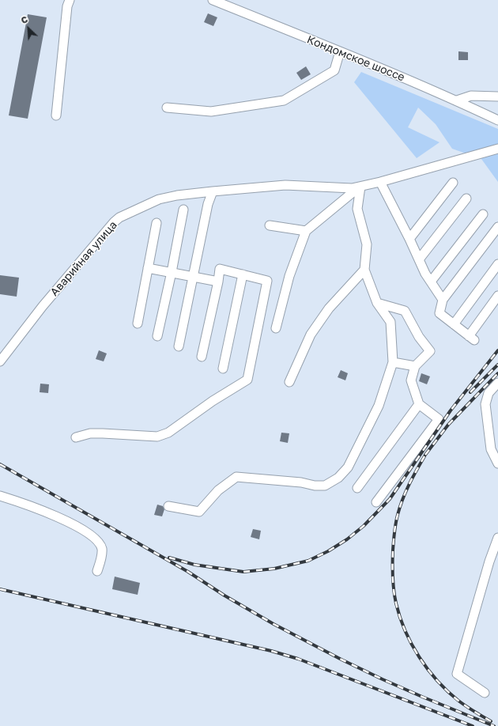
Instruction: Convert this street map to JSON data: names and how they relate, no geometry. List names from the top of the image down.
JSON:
{
  "streets": {
    "street": ["Кондомское шоссе", "Аварийная улица"]
  },
  "north": "top left"
}
